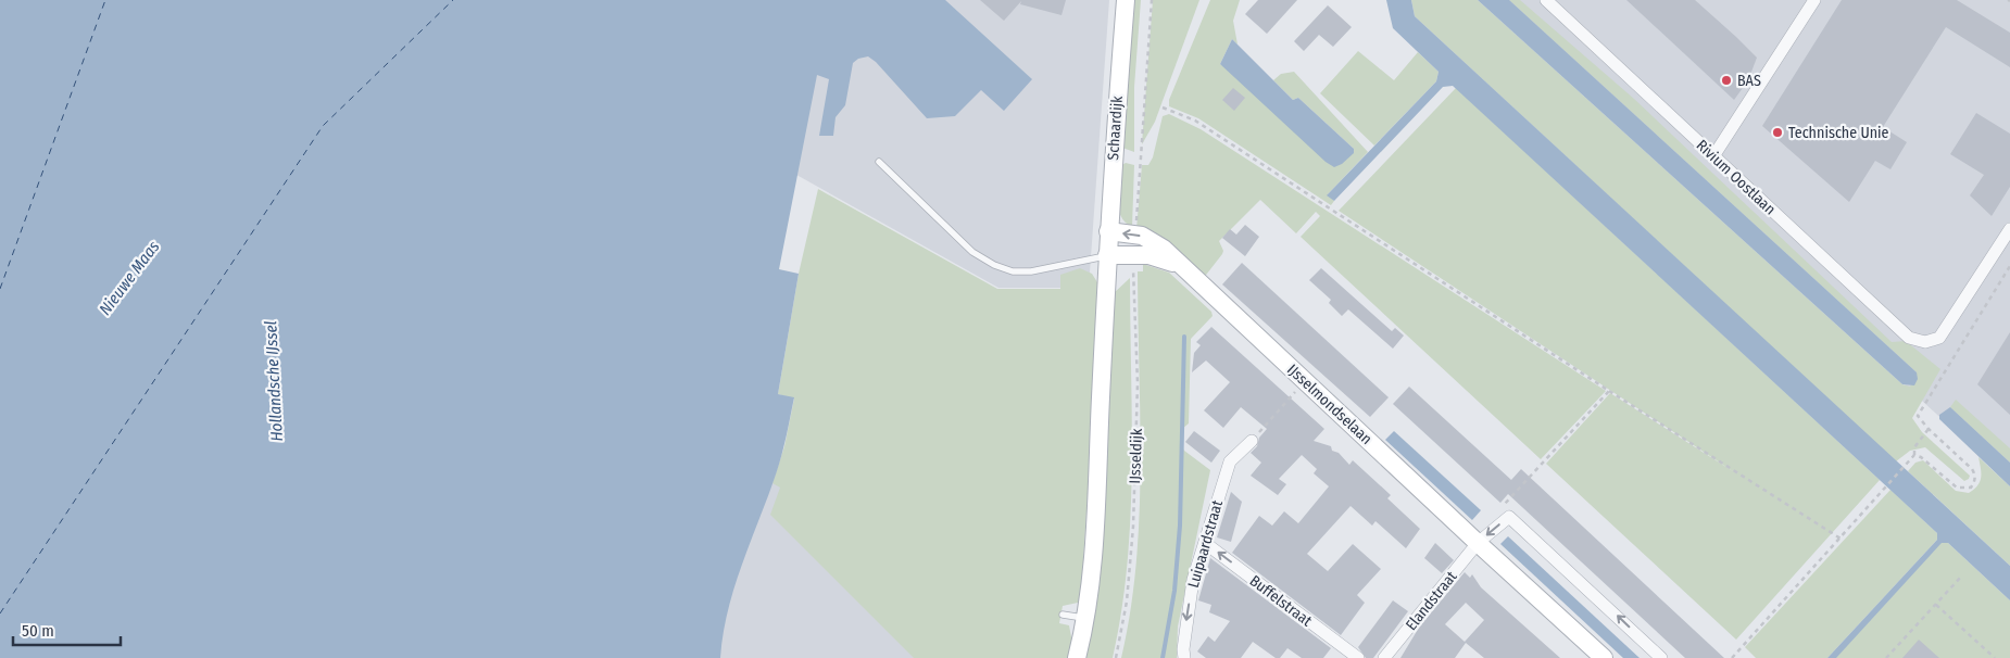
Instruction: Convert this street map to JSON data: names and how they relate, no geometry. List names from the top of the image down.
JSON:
{
  "streets": {
    "street": [
      "Schaardijk",
      "Rivium Oostlaan",
      "IJsselmondselaan",
      "Luipaardstraat",
      "Buffelstraat",
      "Elandstraat"
    ],
    "path": ["IJsseldijk"]
  },
  "crossings": [
    ["Schaardijk", "IJsselmondselaan"],
    ["IJsselmondselaan", "IJsseldijk"],
    ["IJsselmondselaan", "Elandstraat"],
    ["Luipaardstraat", "Buffelstraat"]
  ],
  "one_way": ["Buffelstraat"],
  "water": ["Nieuwe Maas", "Hollandsche IJssel"],
  "places": ["BAS", "Technische Unie"],
  "scale_bar": "50 m"
}
